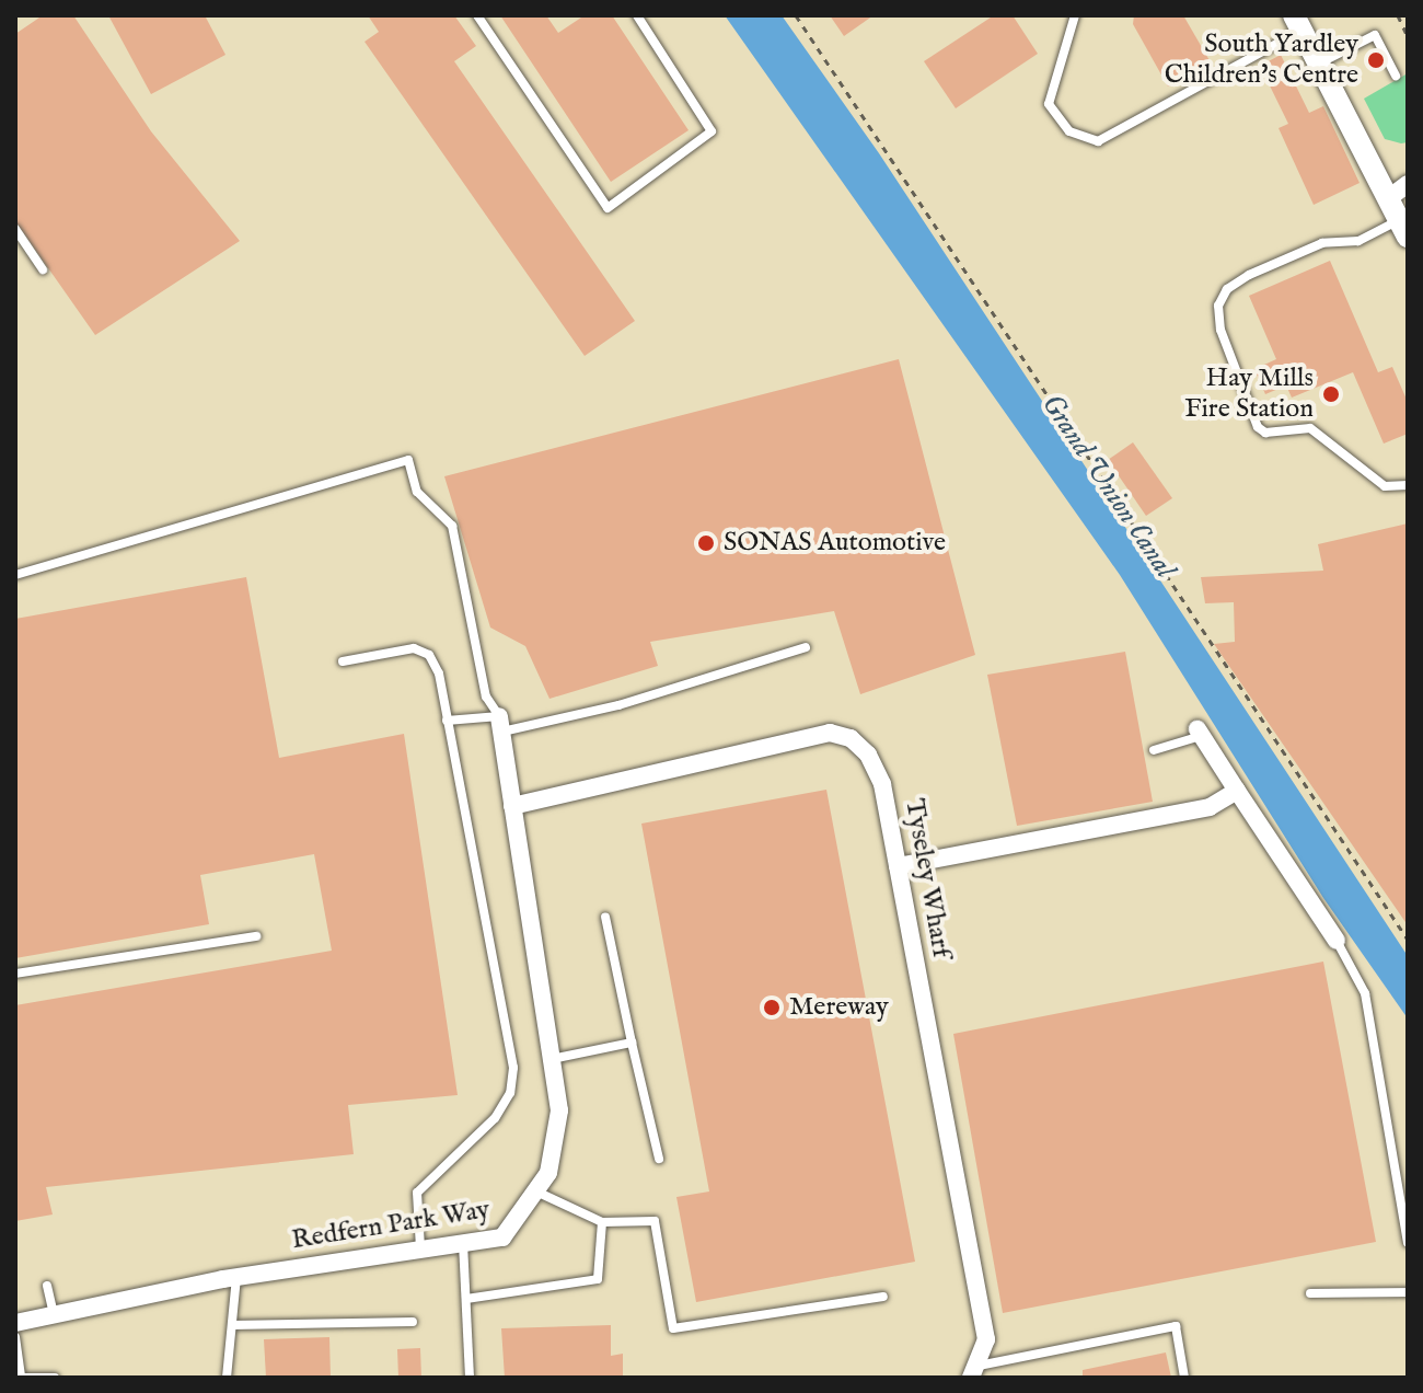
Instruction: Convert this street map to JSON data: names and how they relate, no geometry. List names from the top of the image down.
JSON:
{
  "streets": {
    "street": ["Tyseley Wharf", "Redfern Park Way"]
  },
  "crossings": [
    ["Tyseley Wharf", "Redfern Park Way"]
  ],
  "water": ["Grand Union Canal"],
  "places": [
    "South Yardley Children's Centre",
    "Hay Mills Fire Station",
    "SONAS Automotive",
    "Mereway"
  ]
}
